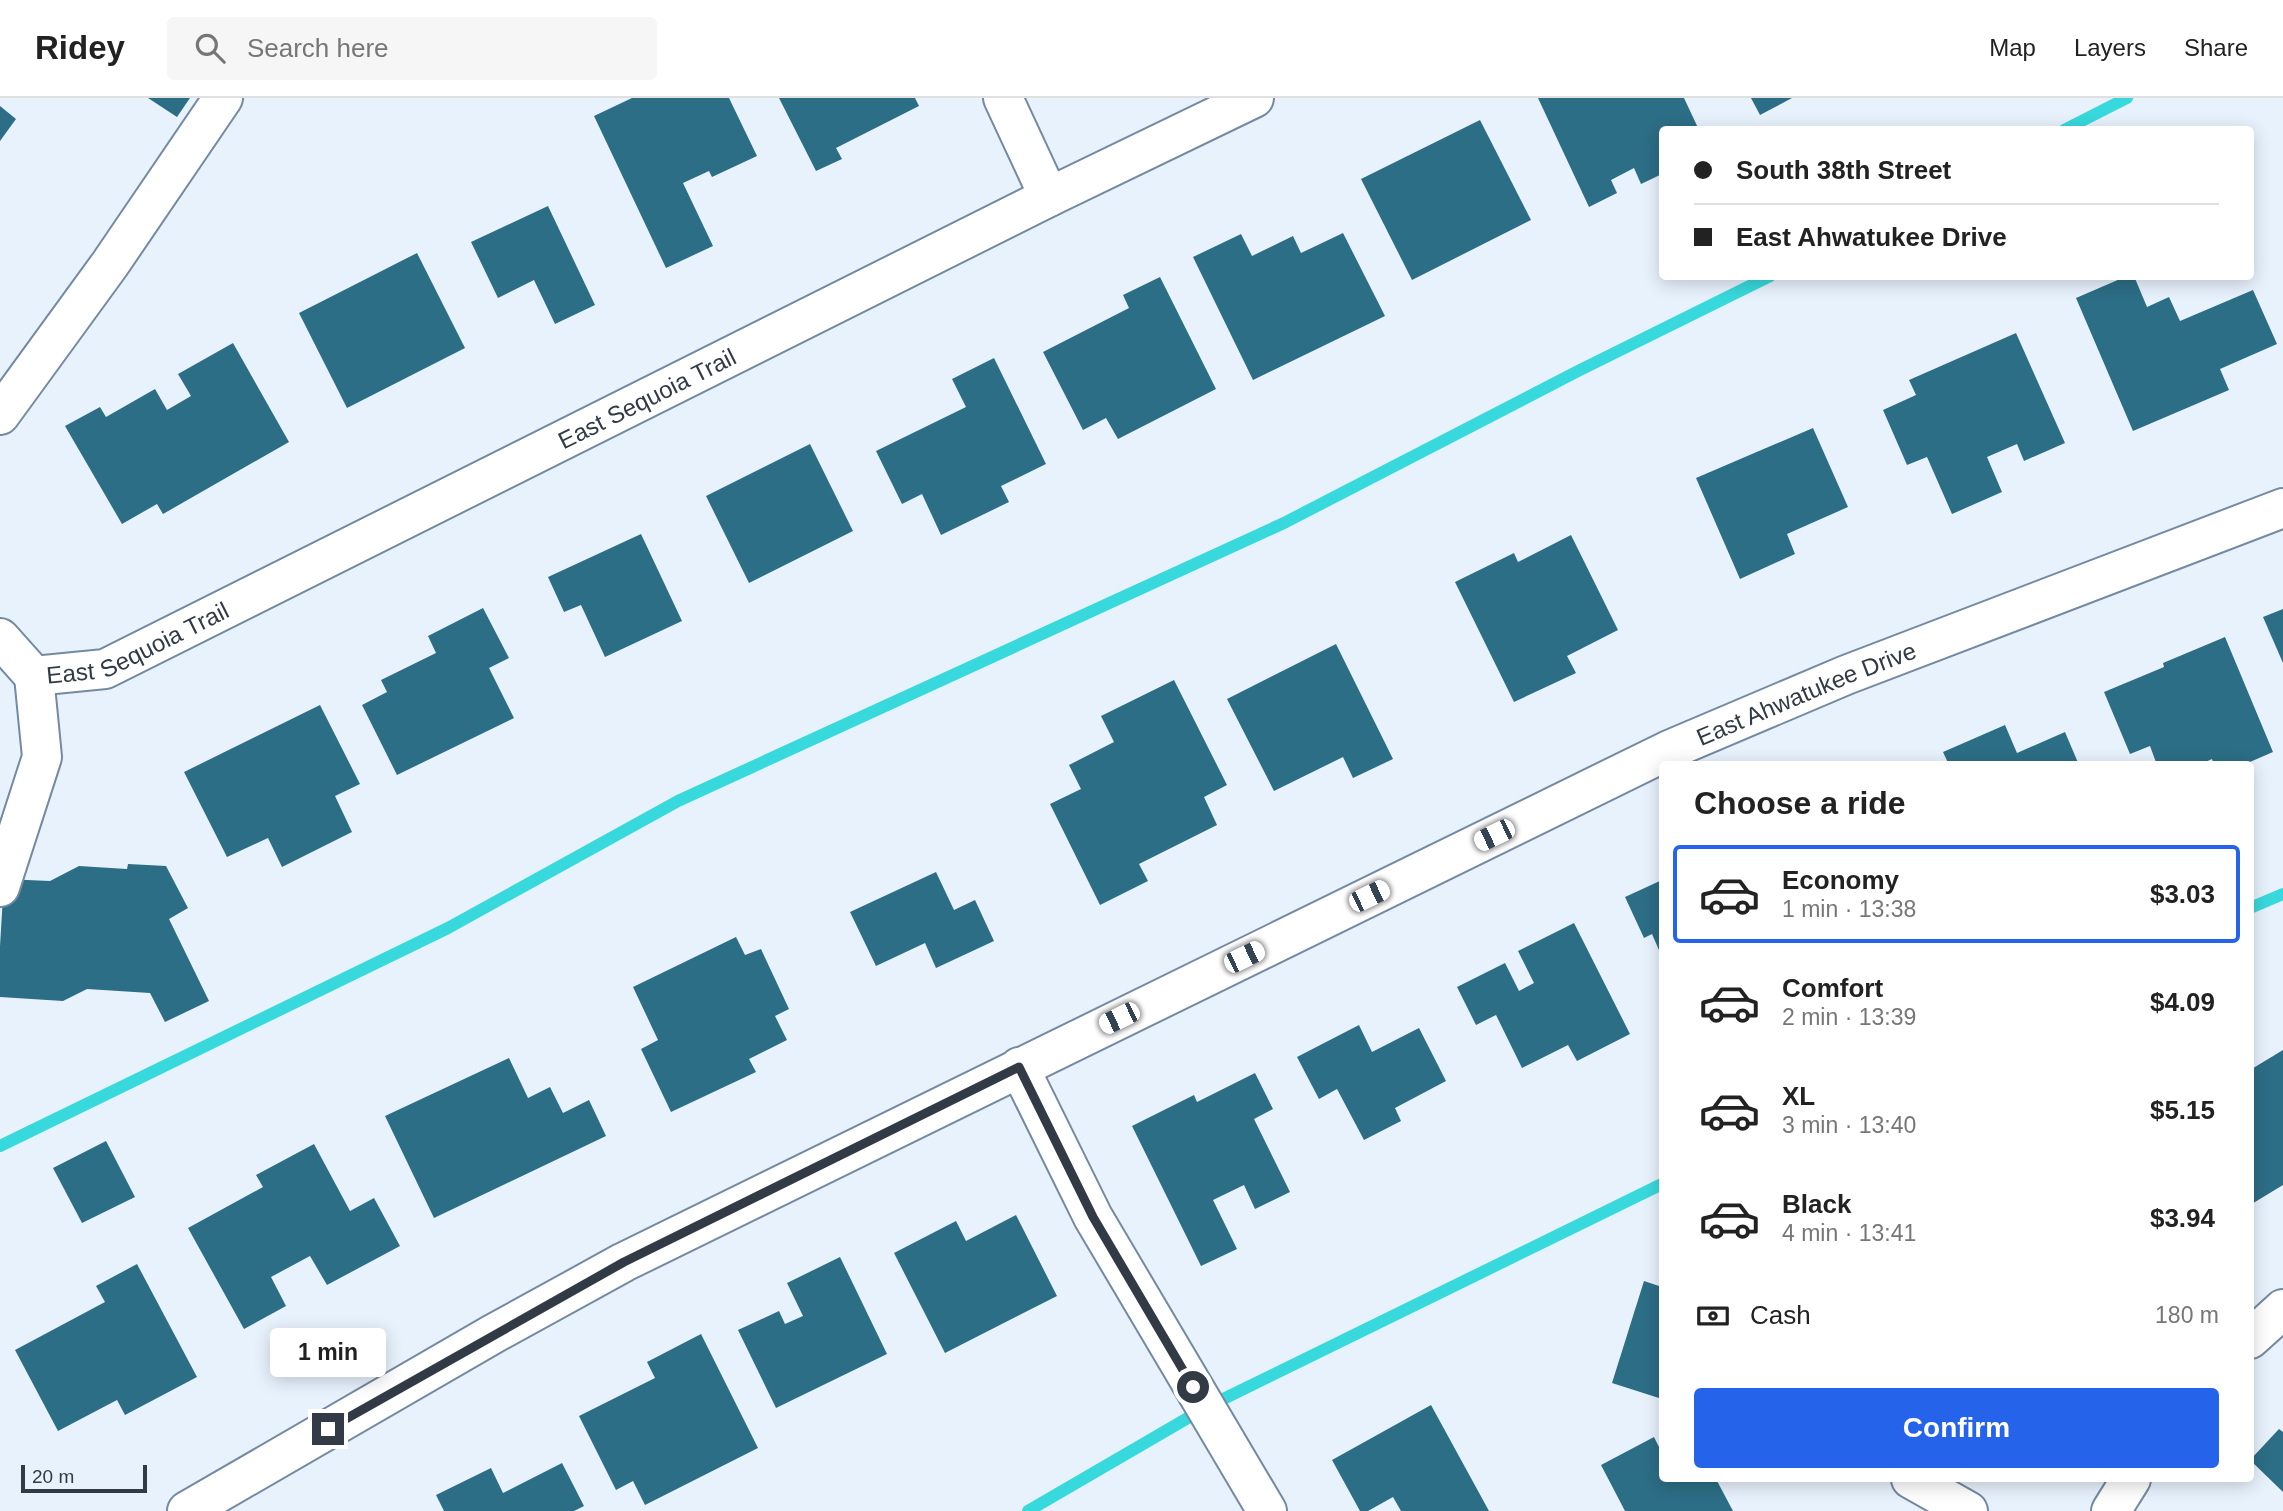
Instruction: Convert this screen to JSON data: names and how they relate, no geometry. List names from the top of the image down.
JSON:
{
  "streets": {
    "street": ["East Sequoia Trail", "East Ahwatukee Drive"]
  },
  "scale_bar": "20 m",
  "page": {
    "header": "Ridey",
    "search": "Search here",
    "nav": ["Map", "Layers", "Share"],
    "banner": ["South 38th Street", "East Ahwatukee Drive"],
    "heading": "Choose a ride",
    "list": [
      {
        "name": "Economy",
        "note": "1 min · 13:38",
        "value": "$3.03"
      },
      {
        "name": "Comfort",
        "note": "2 min · 13:39",
        "value": "$4.09"
      },
      {
        "name": "XL",
        "note": "3 min · 13:40",
        "value": "$5.15"
      },
      {
        "name": "Black",
        "note": "4 min · 13:41",
        "value": "$3.94"
      }
    ],
    "pay": ["Cash", "180 m"],
    "bubble": "1 min",
    "buttons": "Confirm",
    "scale": "20 m"
  }
}
